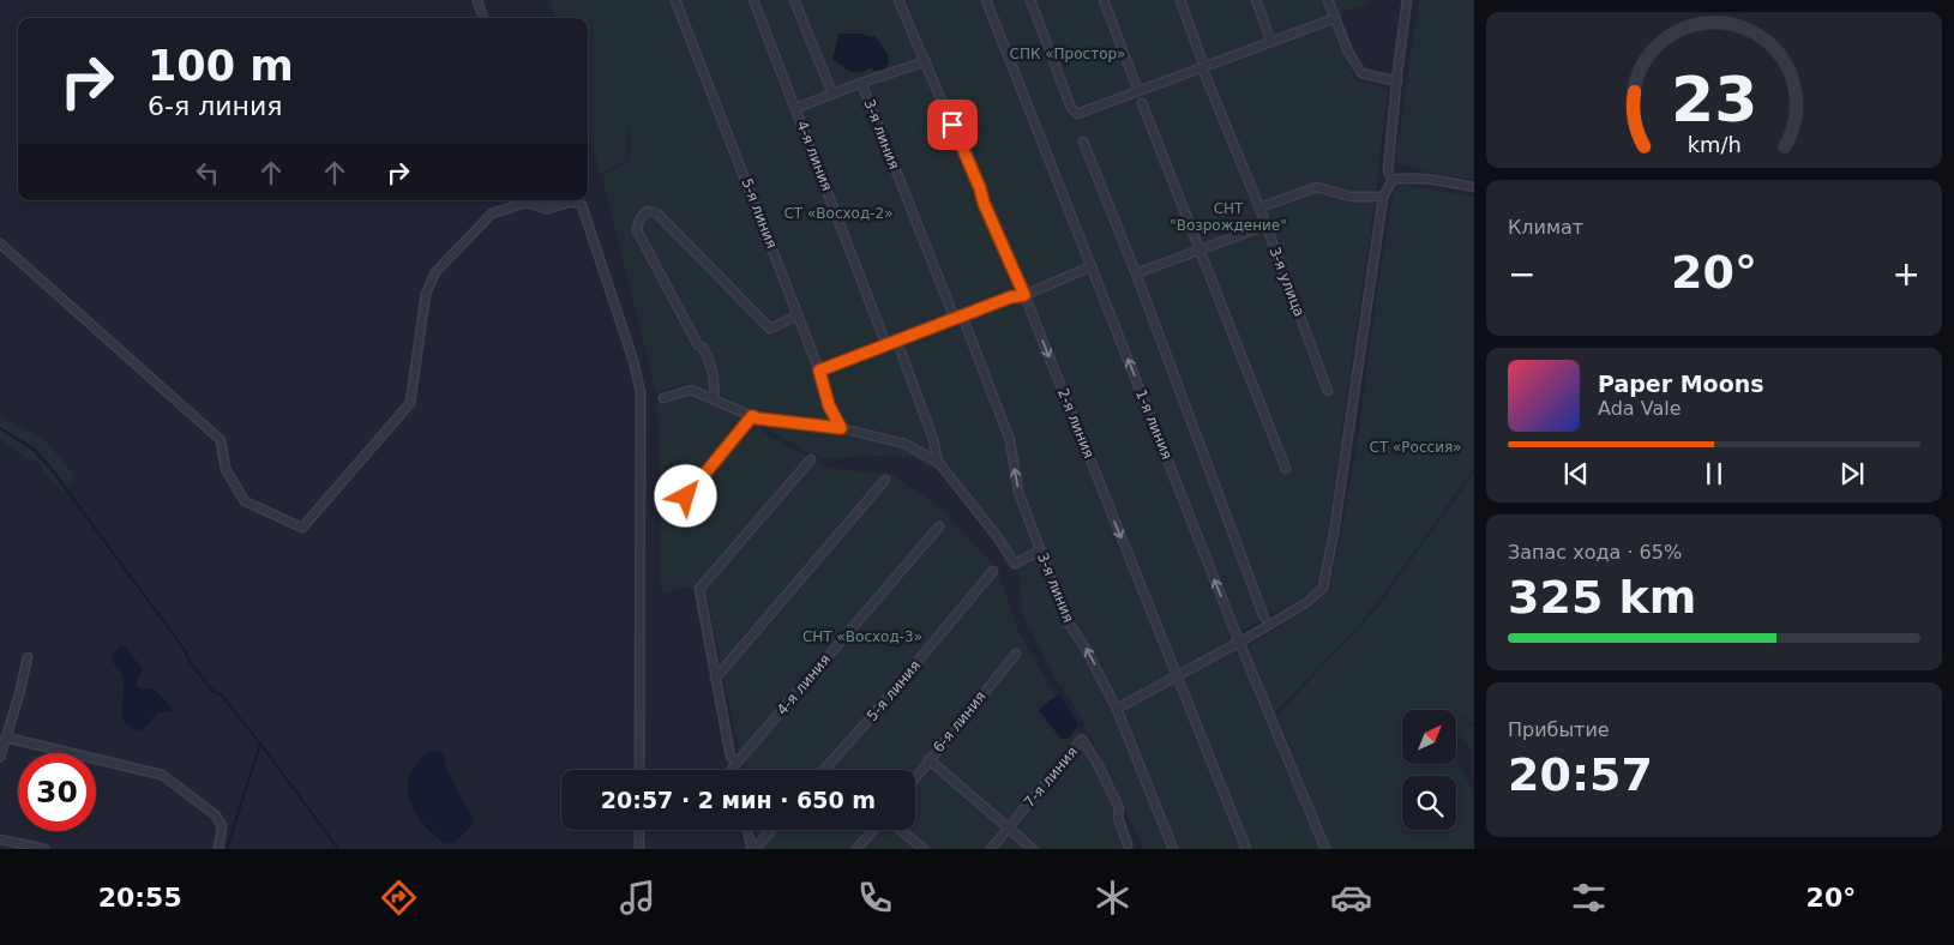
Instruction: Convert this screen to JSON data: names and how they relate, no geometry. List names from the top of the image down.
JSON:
{
  "streets": {
    "street": [
      "3-я линия",
      "4-я линия",
      "5-я линия",
      "3-я улица",
      "2-я линия",
      "1-я линия",
      "6-я линия",
      "7-я линия"
    ]
  },
  "one_way": ["3-я линия", "2-я линия"],
  "parks": [
    "СПК «Простор»",
    "СНТ \"Возрождение\"",
    "СТ «Восход-2»",
    "СТ «Россия»",
    "СНТ «Восход-3»"
  ],
  "north": "top right",
  "page": {
    "turn": ["100 m", "6-я линия"],
    "tile": [
      "Климат",
      ["Запас хода · 65%", "325 km"],
      ["Прибытие", "20:57"]
    ],
    "heat": ["−", "20°", "+"],
    "song": ["Paper Moons", "Ada Vale"],
    "limit": "30",
    "trip": "20:57 · 2 мин · 650 m",
    "tabs": ["20:55", "20°"],
    "gauge": ["23", "km/h"]
  }
}
